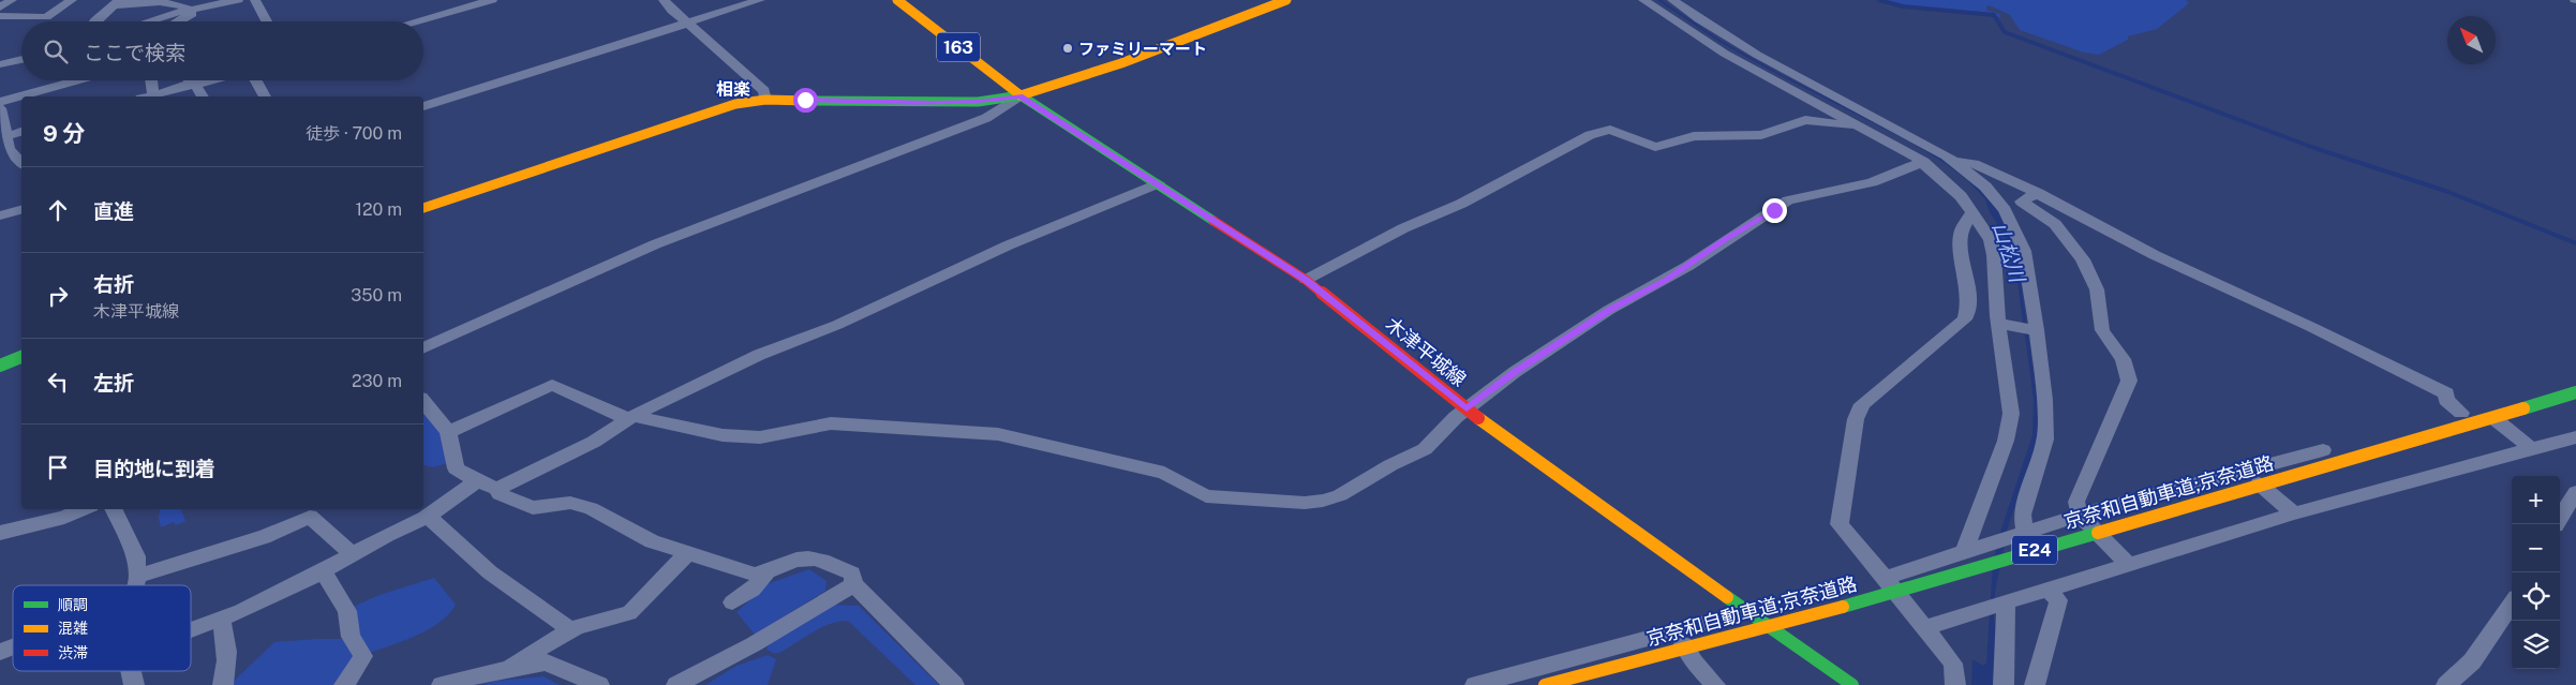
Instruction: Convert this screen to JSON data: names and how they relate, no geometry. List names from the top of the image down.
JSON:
{
  "streets": {
    "main road": [
      "163",
      "木津平城線",
      "京奈和自動車道;京奈道路",
      "E24"
    ]
  },
  "crossings": [
    ["163", "木津平城線"],
    ["京奈和自動車道;京奈道路", "E24"]
  ],
  "districts": ["相楽"],
  "water": ["山松川"],
  "places": ["ファミリーマート"],
  "legend": ["順調", "混雑", "渋滞"],
  "north": "top left",
  "page": {
    "search": "ここで検索",
    "heading": ["9 分", "徒歩 · 700 m"],
    "list": [
      ["直進", "120 m"],
      ["右折", "木津平城線", "350 m"],
      ["左折", "230 m"],
      "目的地に到着"
    ],
    "map_buttons": ["+", "−"]
  }
}
